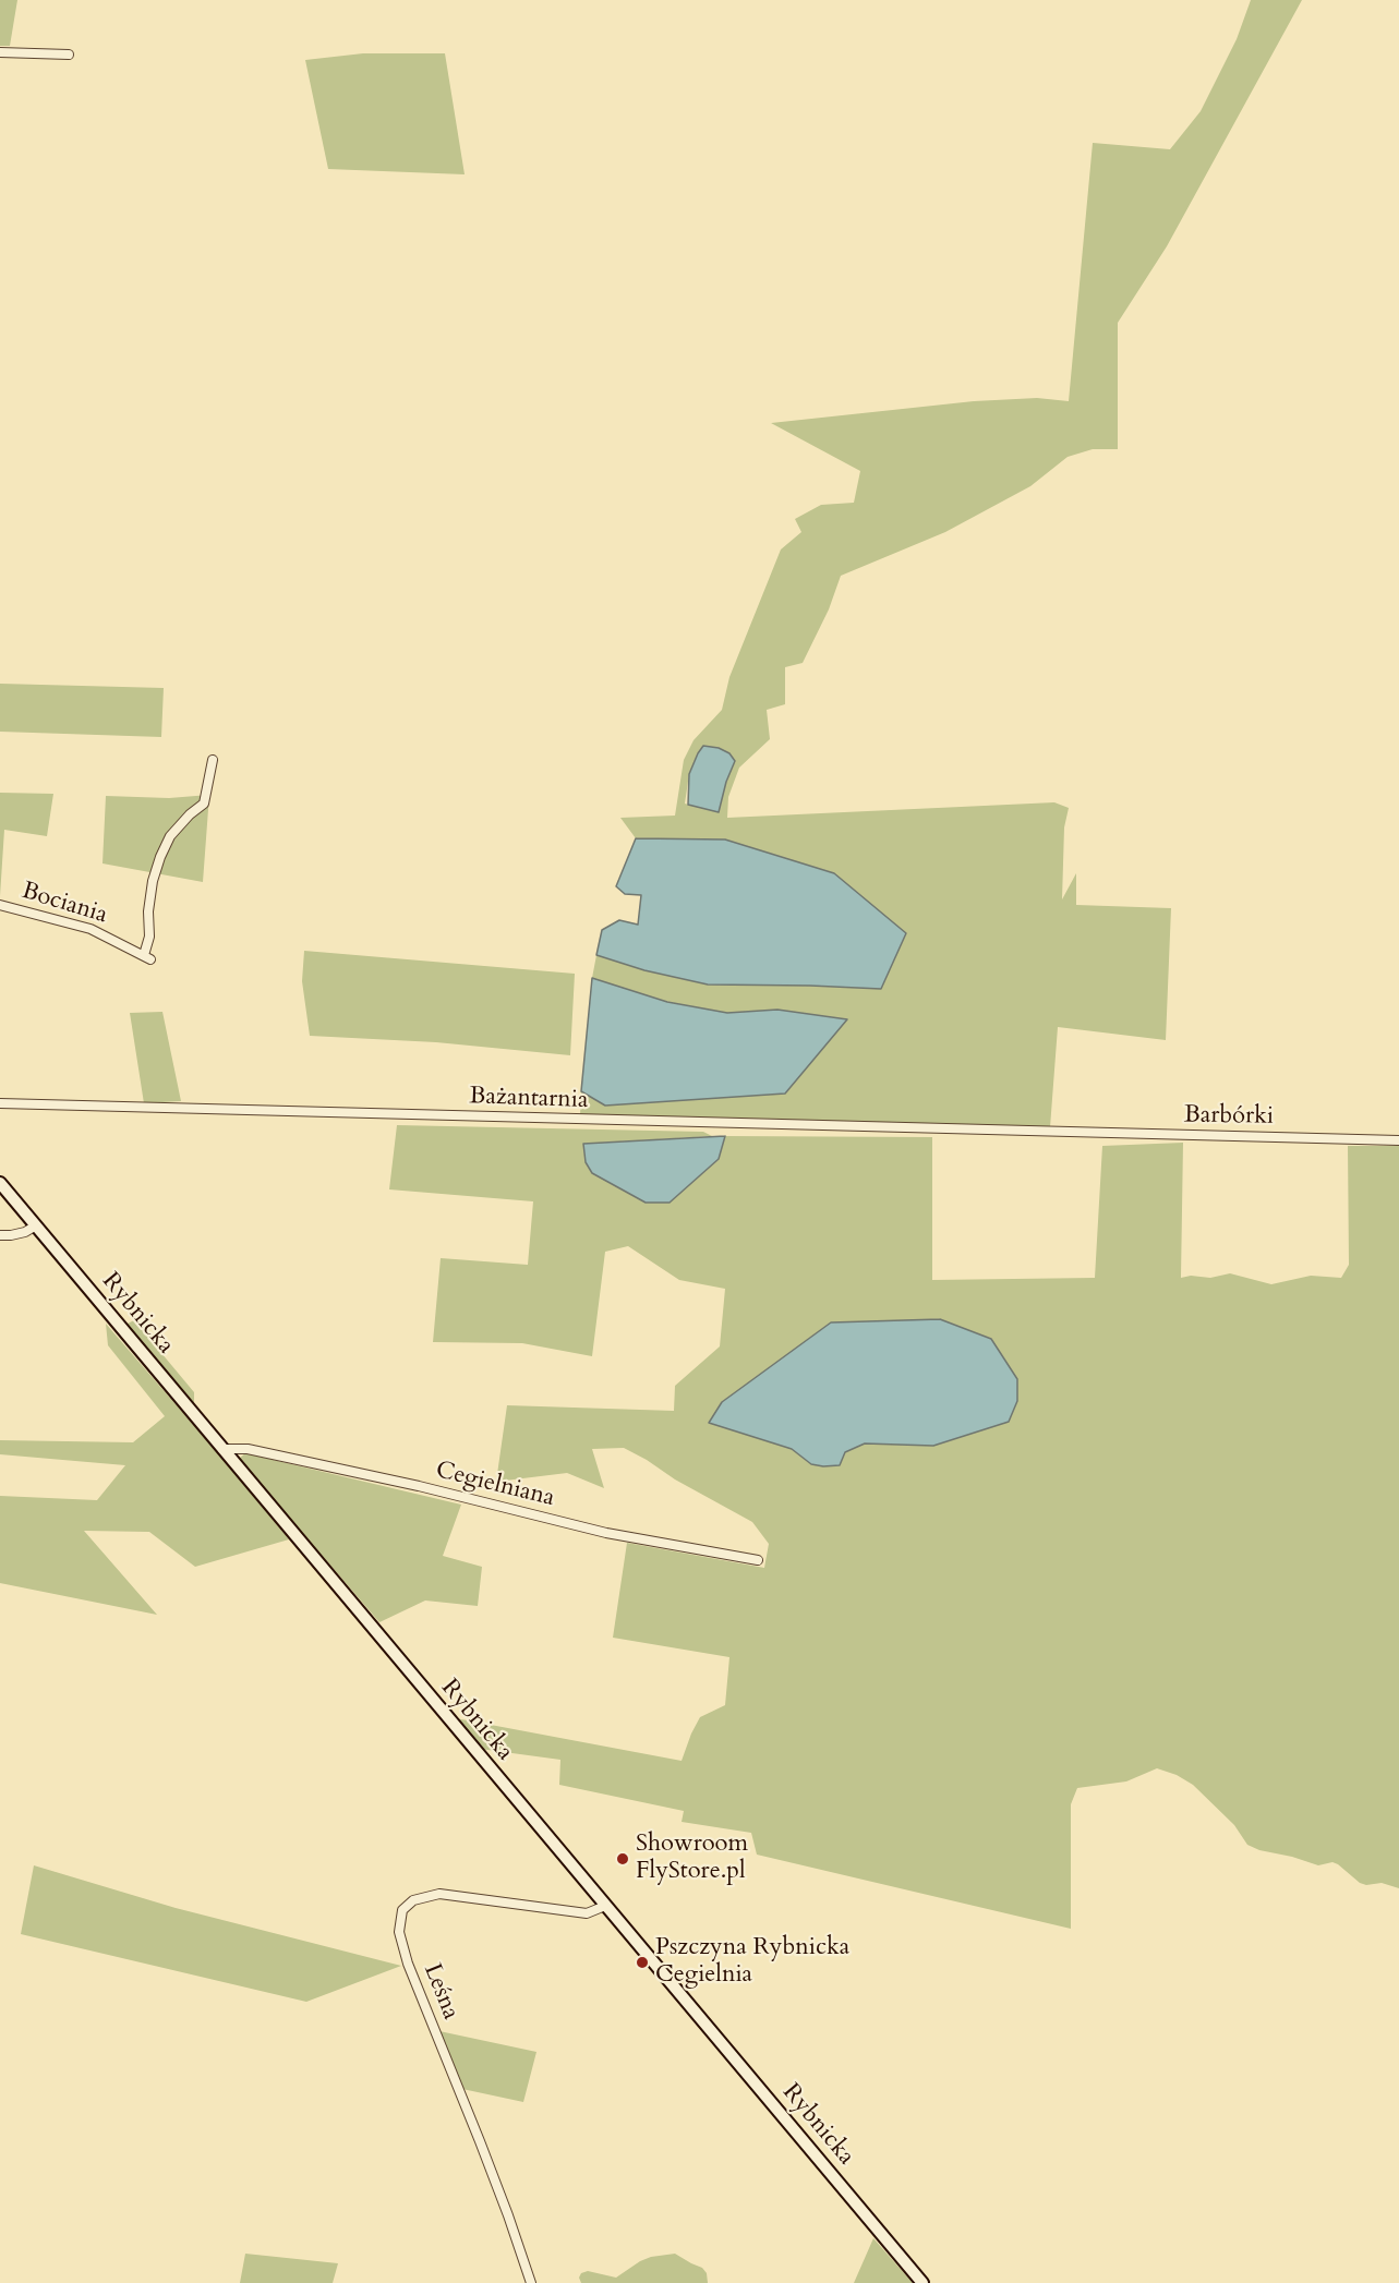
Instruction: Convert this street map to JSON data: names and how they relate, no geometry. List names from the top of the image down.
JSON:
{
  "streets": {
    "main road": ["Rybnicka"],
    "street": [
      "Bociania",
      "Bażantarnia",
      "Barbórki",
      "Cegielniana",
      "Leśna"
    ]
  },
  "crossings": [
    ["Bażantarnia", "Barbórki"],
    ["Rybnicka", "Cegielniana"],
    ["Rybnicka", "Leśna"]
  ],
  "places": ["Showroom FlyStore.pl", "Pszczyna Rybnicka Cegielnia"]
}
